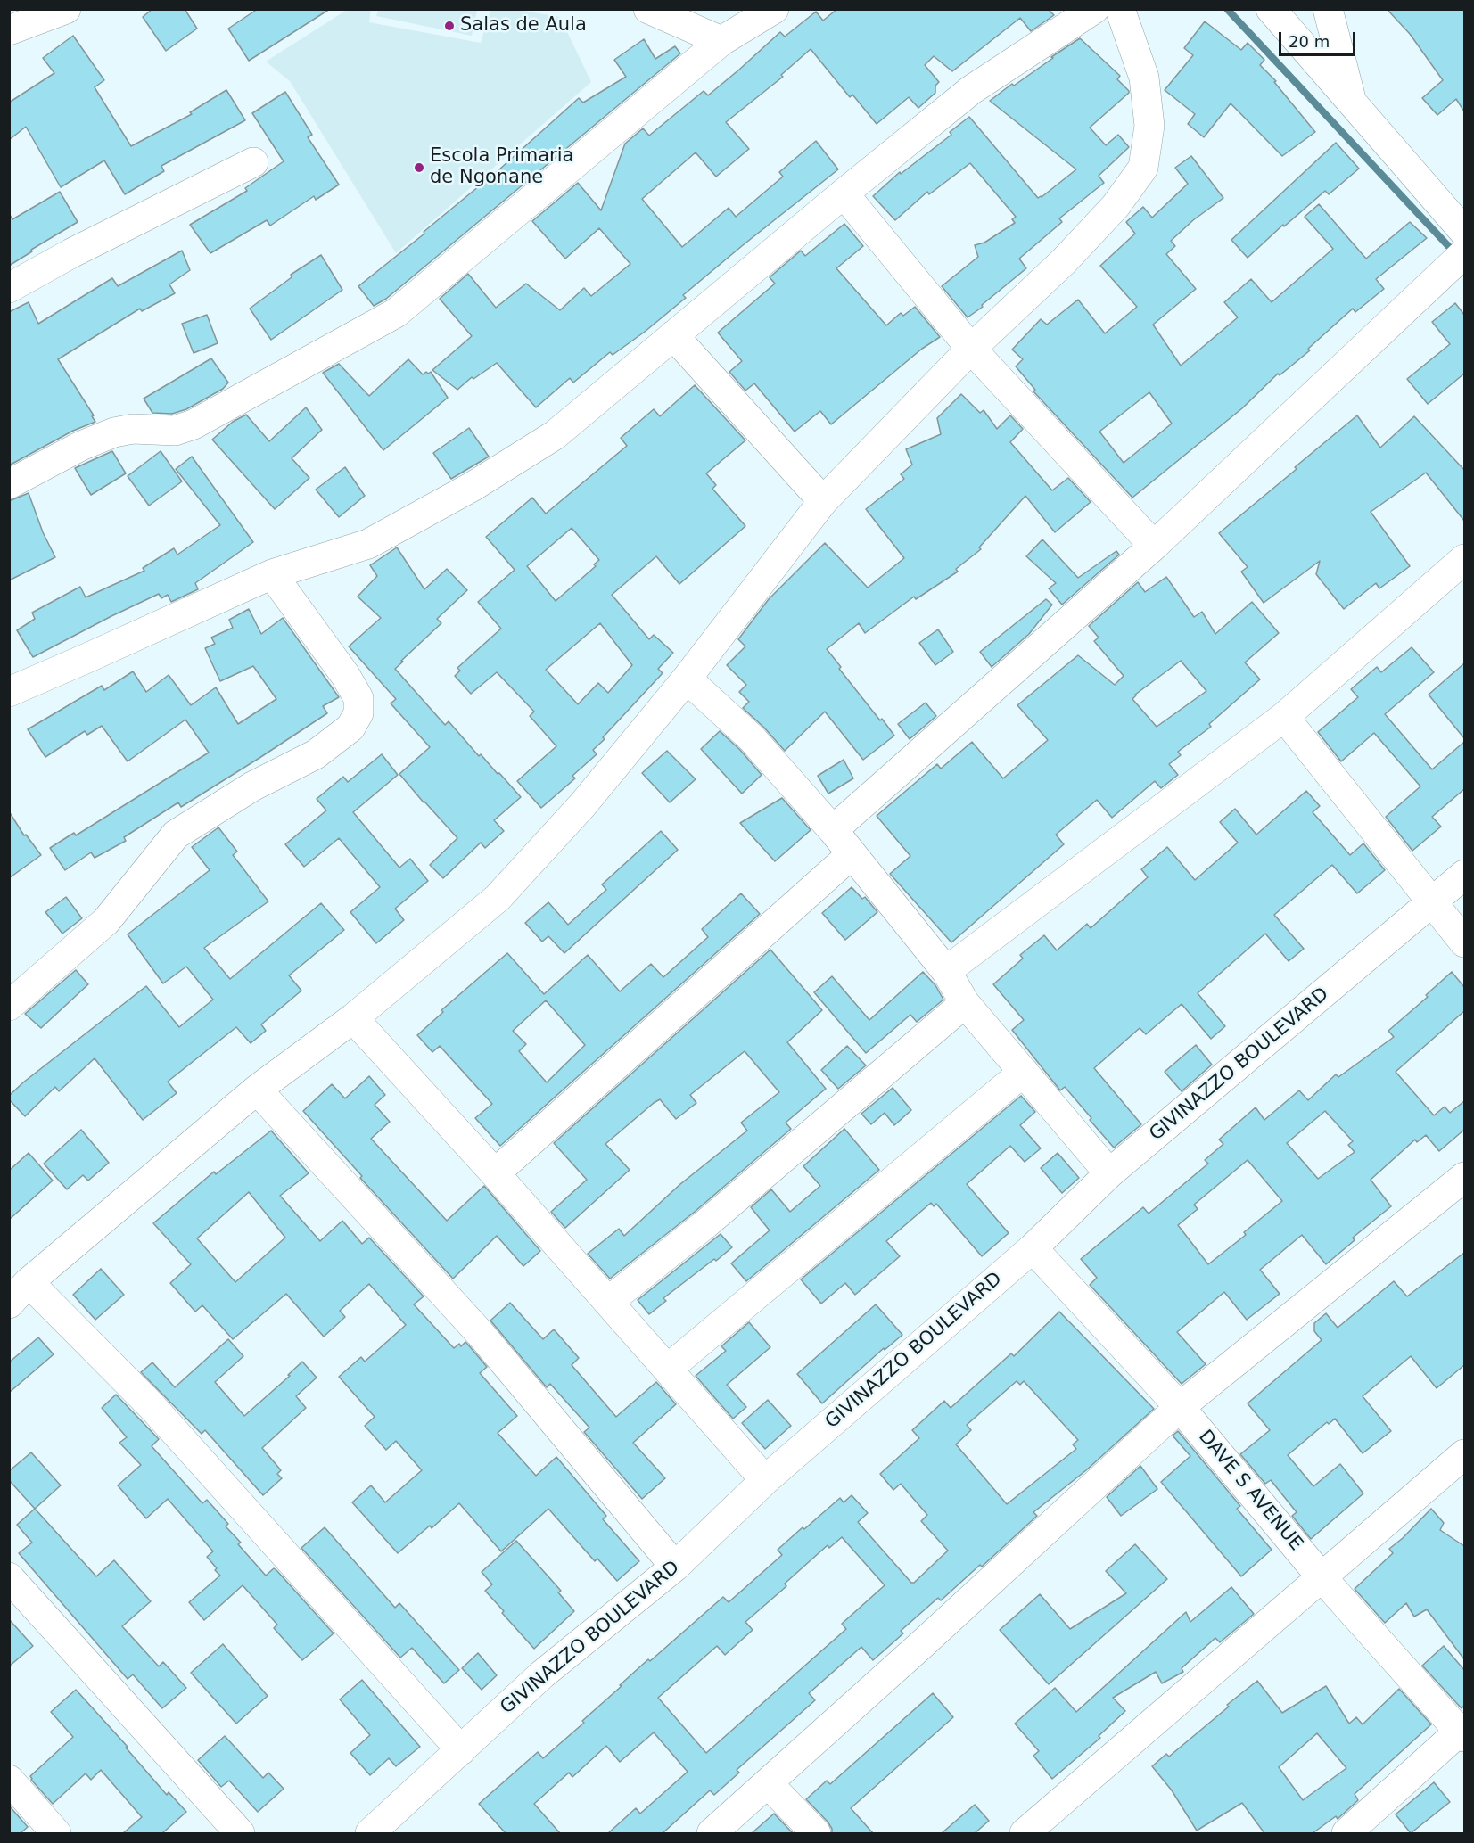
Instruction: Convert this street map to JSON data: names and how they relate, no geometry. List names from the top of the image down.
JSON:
{
  "streets": {
    "street": ["GIVINAZZO BOULEVARD", "DAVE S AVENUE"]
  },
  "crossings": [
    ["GIVINAZZO BOULEVARD", "DAVE S AVENUE"]
  ],
  "places": ["Salas de Aula", "Escola Primaria de Ngonane"],
  "scale_bar": "20 m"
}
